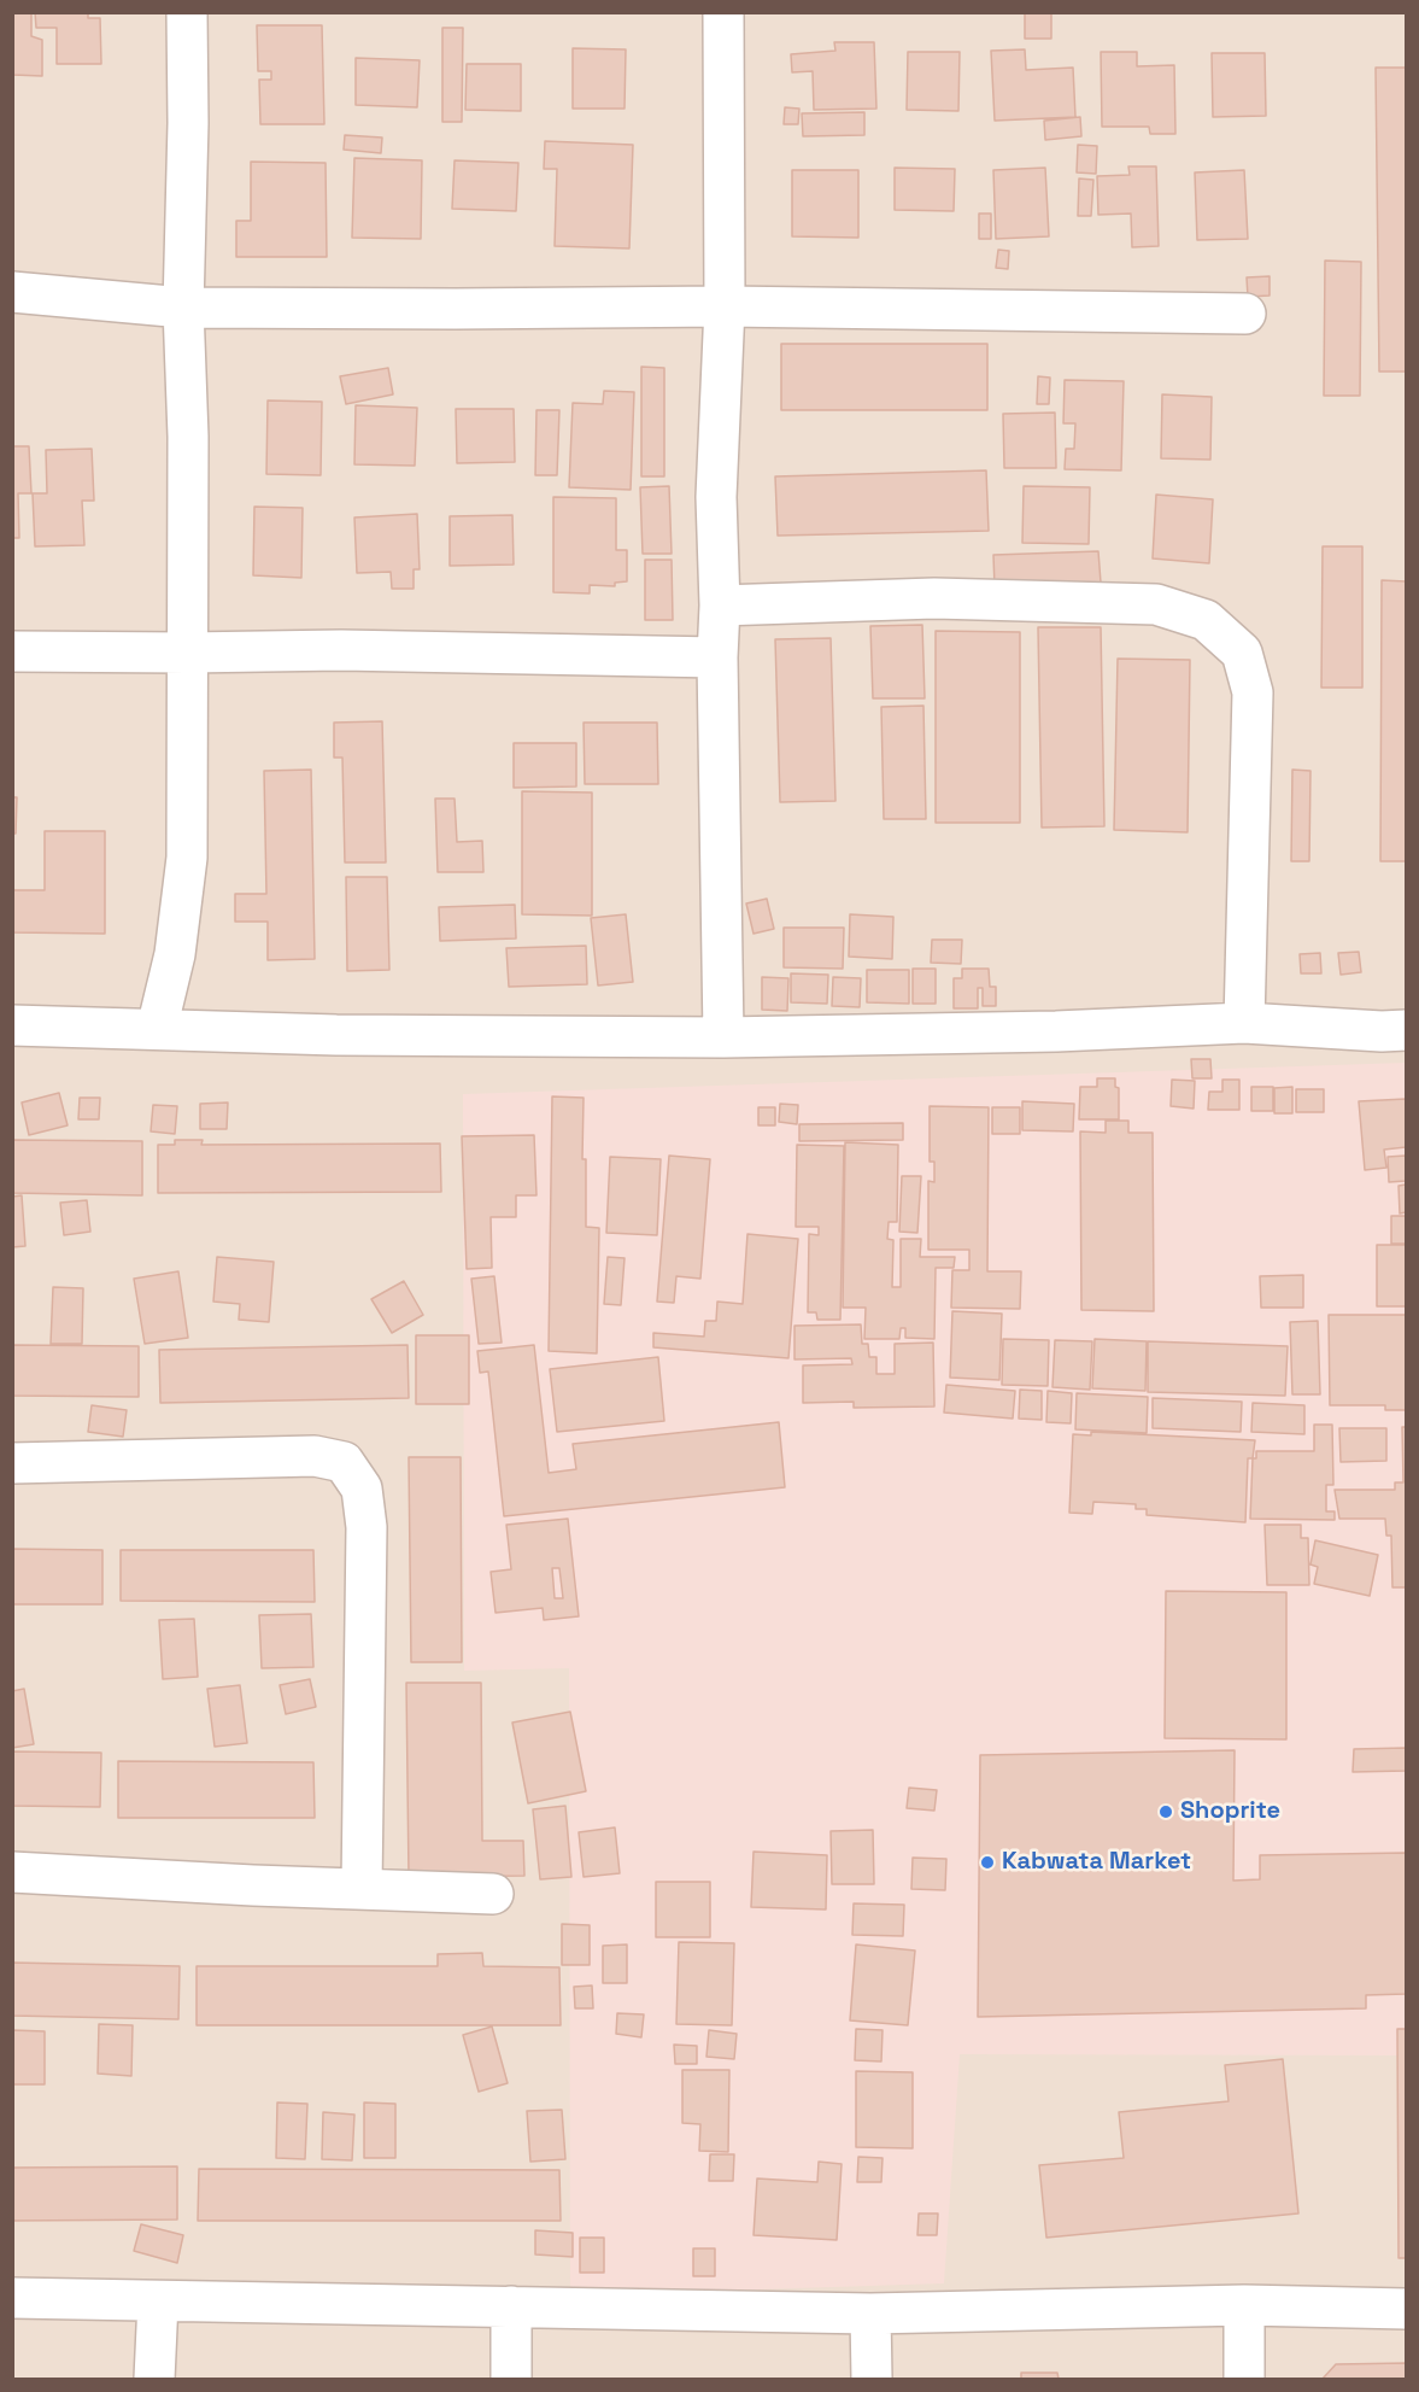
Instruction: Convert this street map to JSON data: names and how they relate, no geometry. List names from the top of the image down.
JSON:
{
  "places": ["Shoprite", "Kabwata Market"]
}
